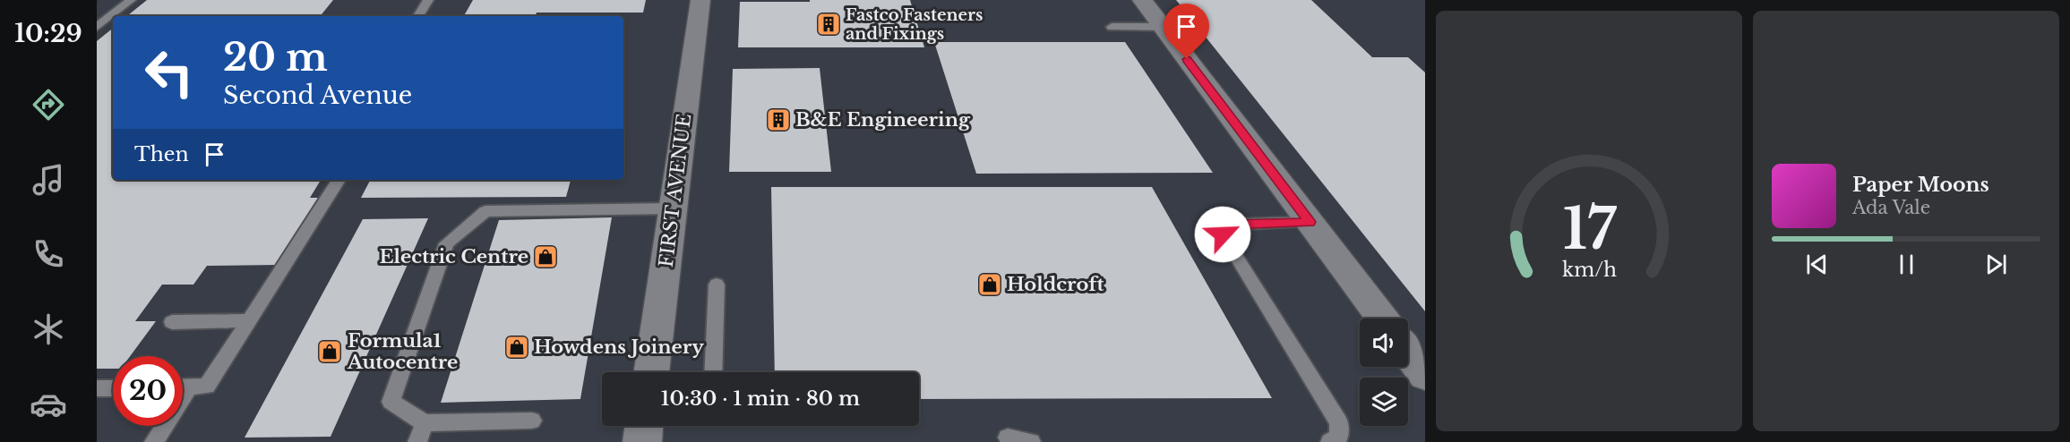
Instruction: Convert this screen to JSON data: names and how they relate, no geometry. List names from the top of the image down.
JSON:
{
  "streets": {
    "street": ["FIRST AVENUE"]
  },
  "places": {
    "building": ["Fastco Fasteners and Fixings", "B&E Engineering"],
    "shop": [
      "Electric Centre",
      "Holdcroft",
      "Howdens Joinery",
      "Formula1 Autocentre"
    ]
  },
  "page": {
    "tabs": "10:29",
    "turn": ["20 m", "Second Avenue"],
    "then": "Then",
    "song": ["Paper Moons", "Ada Vale"],
    "limit": "20",
    "trip": "10:30 · 1 min · 80 m",
    "gauge": ["17", "km/h"]
  }
}
